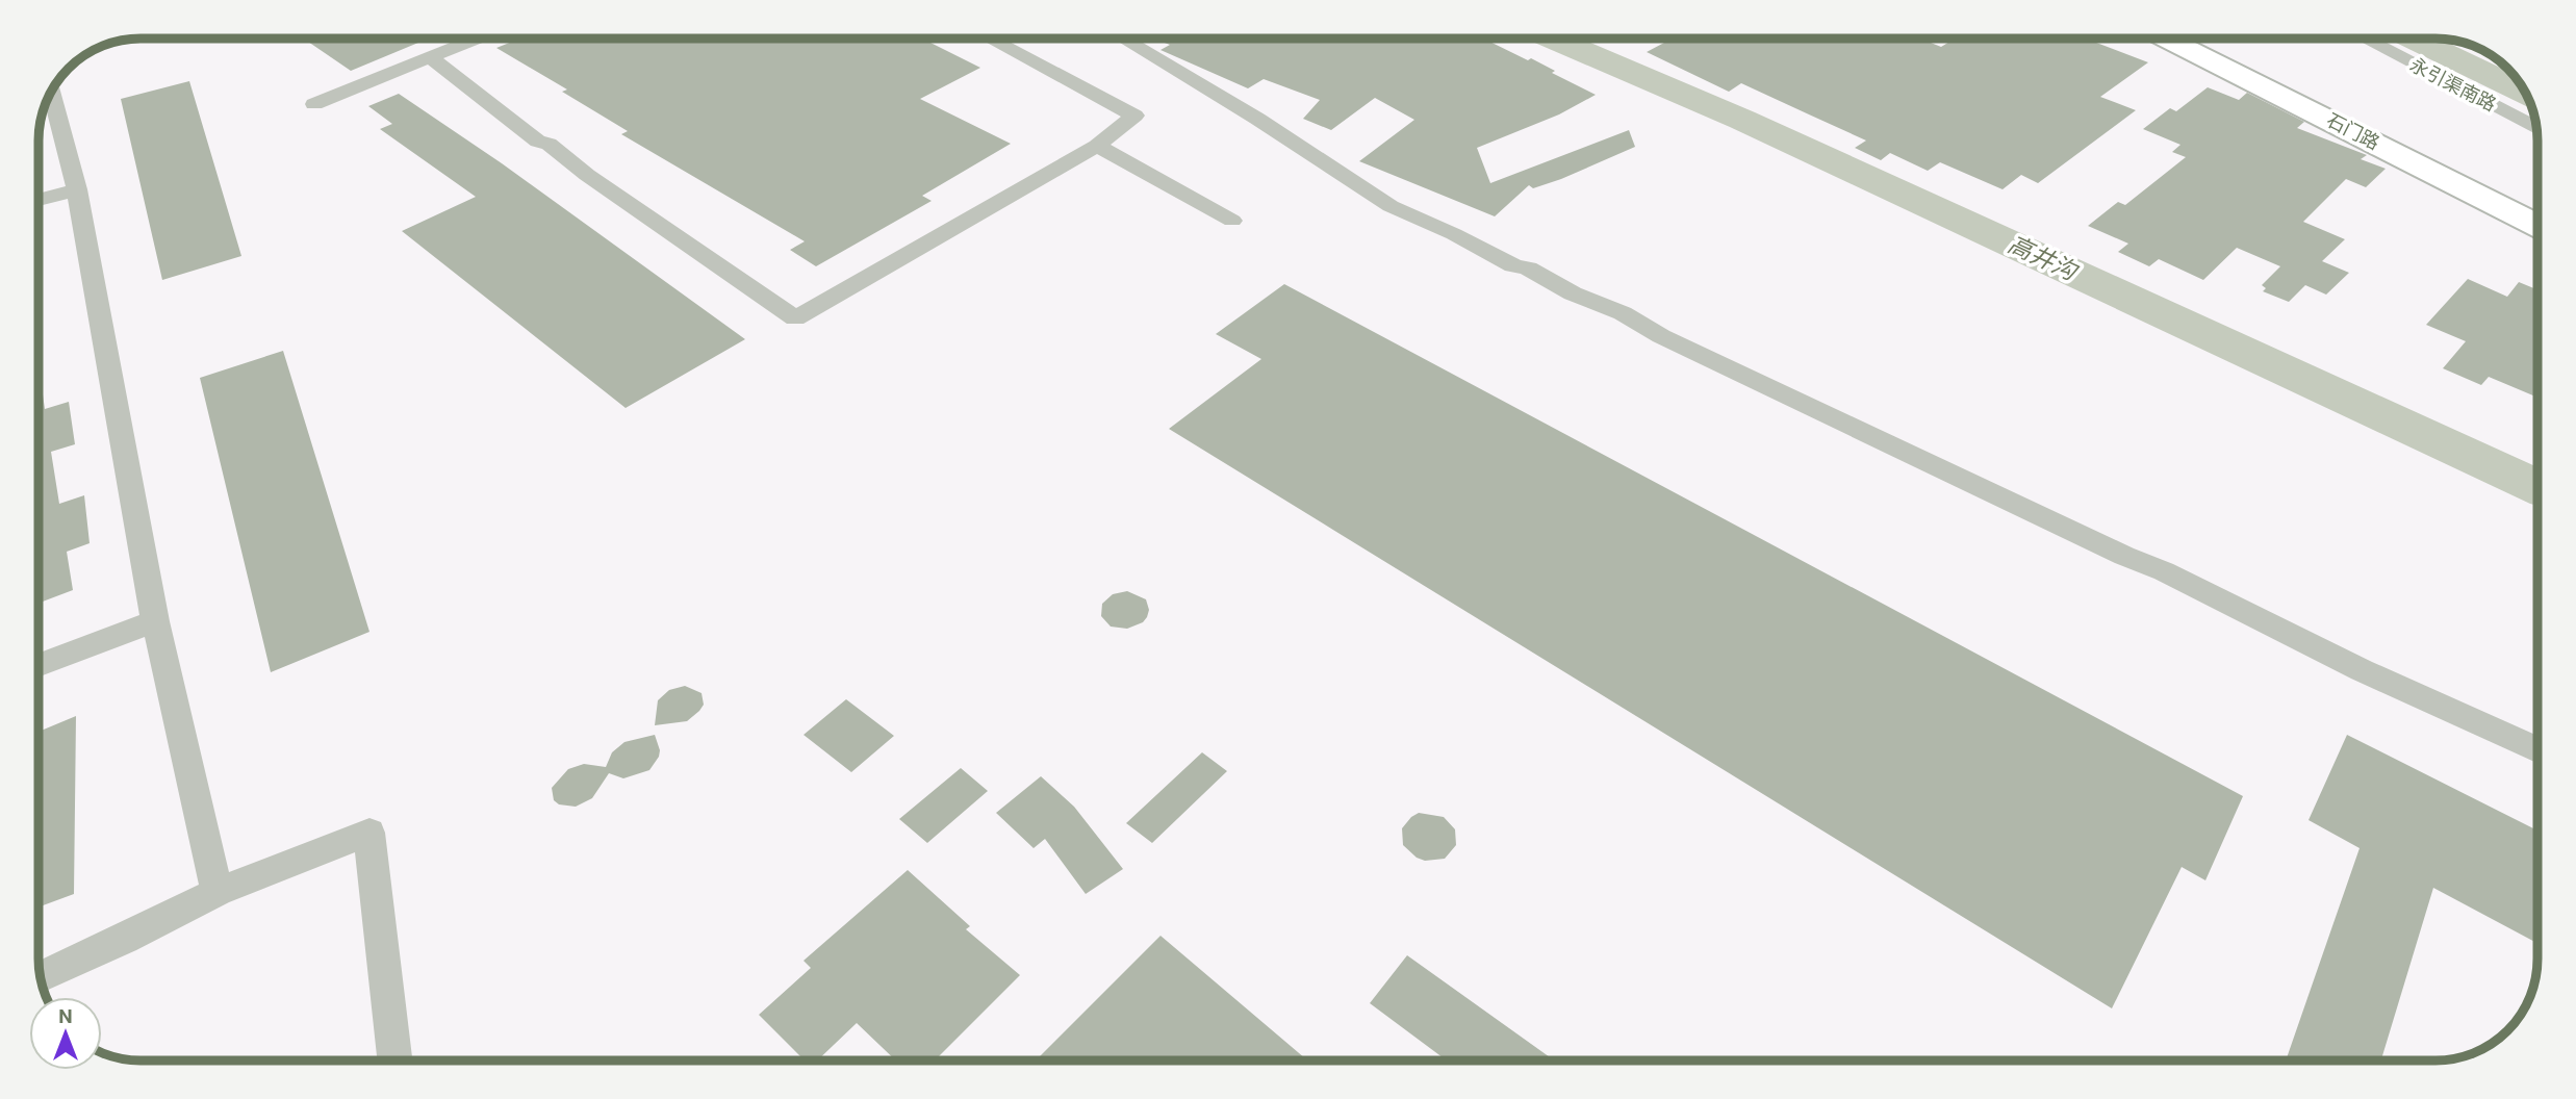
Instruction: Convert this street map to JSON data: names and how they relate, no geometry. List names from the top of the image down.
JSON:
{
  "streets": {
    "highway": ["石门路"],
    "lane": ["永引渠南路"]
  },
  "water": ["高井沟"],
  "north": "top"
}
